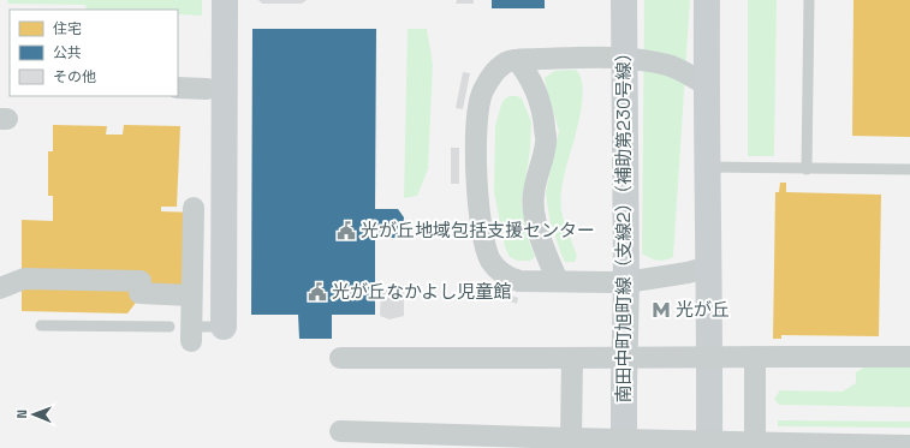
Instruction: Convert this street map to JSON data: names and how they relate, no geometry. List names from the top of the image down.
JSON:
{
  "streets": {
    "main road": ["南田中町旭町線（支線2）（補助第230号線）"]
  },
  "places": {
    "public building": ["光が丘地域包括支援センター", "光が丘なかよし児童館"],
    "metro station": ["光が丘"]
  },
  "legend": ["住宅", "公共", "その他"],
  "north": "left"
}
